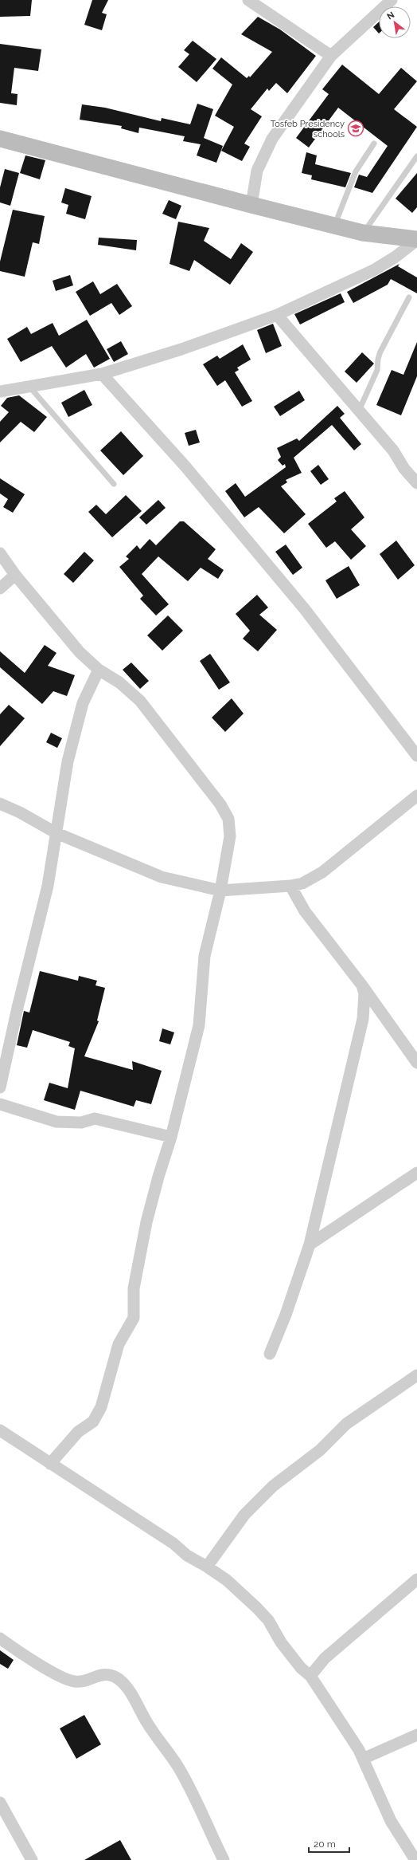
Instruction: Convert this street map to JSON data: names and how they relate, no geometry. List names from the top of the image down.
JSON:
{
  "places": {
    "school or university": ["Tosfeb Presidency schools"]
  },
  "scale_bar": "20 m",
  "north": "top left"
}
